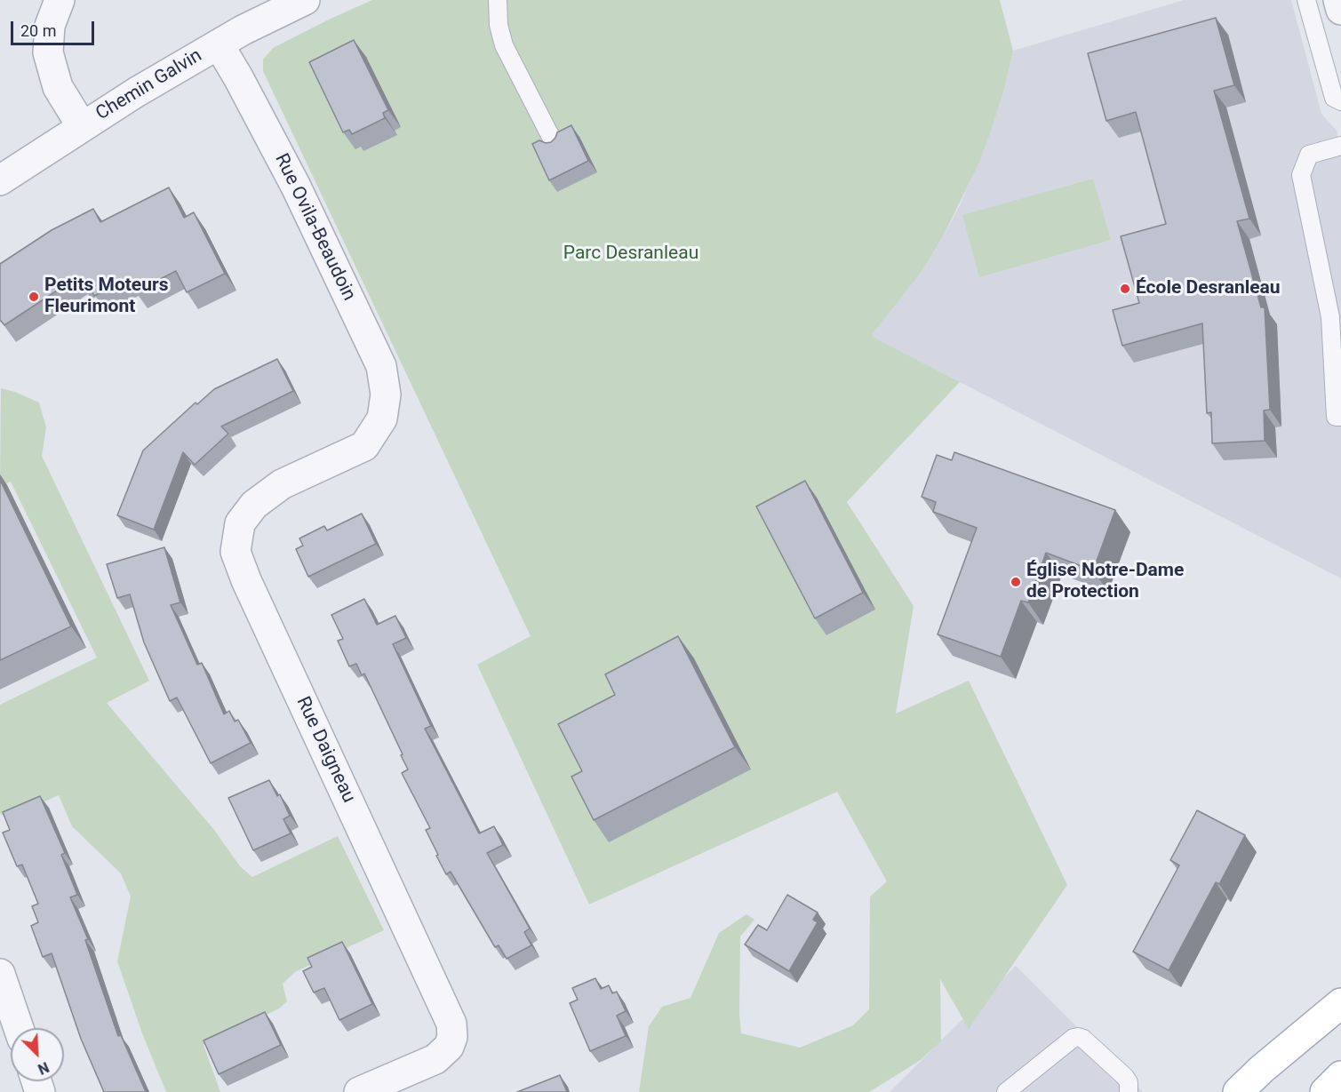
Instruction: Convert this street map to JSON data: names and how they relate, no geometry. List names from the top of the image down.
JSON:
{
  "streets": {
    "street": ["Chemin Galvin", "Rue Ovila-Beaudoin", "Rue Daigneau"]
  },
  "crossings": [
    ["Chemin Galvin", "Rue Ovila-Beaudoin"],
    ["Rue Ovila-Beaudoin", "Rue Daigneau"]
  ],
  "parks": ["Parc Desranleau"],
  "places": ["École Desranleau", "Petits Moteurs Fleurimont", "Église Notre-Dame de Protection"],
  "scale_bar": "20 m",
  "north": "bottom right"
}
